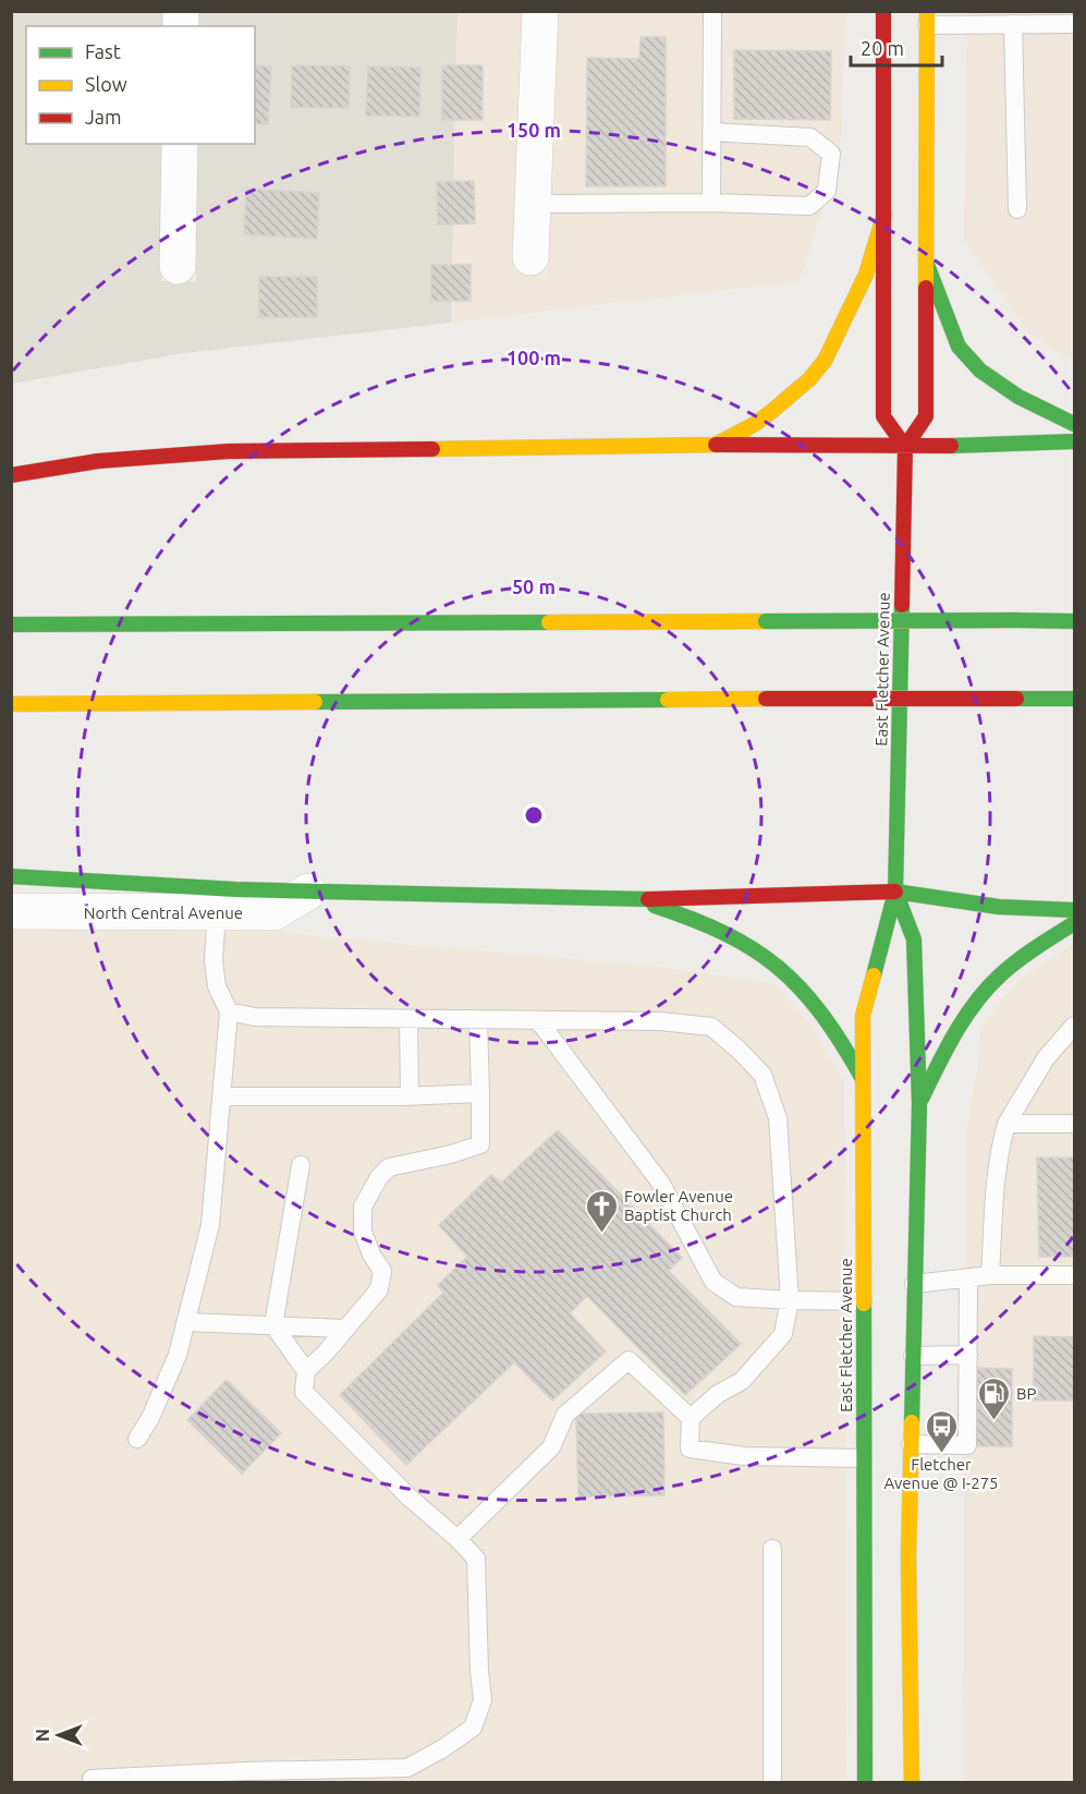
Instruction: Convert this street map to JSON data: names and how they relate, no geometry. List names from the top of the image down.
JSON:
{
  "streets": {
    "main road": ["East Fletcher Avenue"],
    "street": ["North Central Avenue"]
  },
  "places": {
    "church": ["Fowler Avenue Baptist Church"],
    "fuel station": ["BP"],
    "bus stop": ["Fletcher Avenue @ I-275"]
  },
  "legend": ["Fast", "Slow", "Jam"],
  "scale_bar": "20 m",
  "north": "left",
  "rings": ["150 m", "100 m", "50 m"]
}
